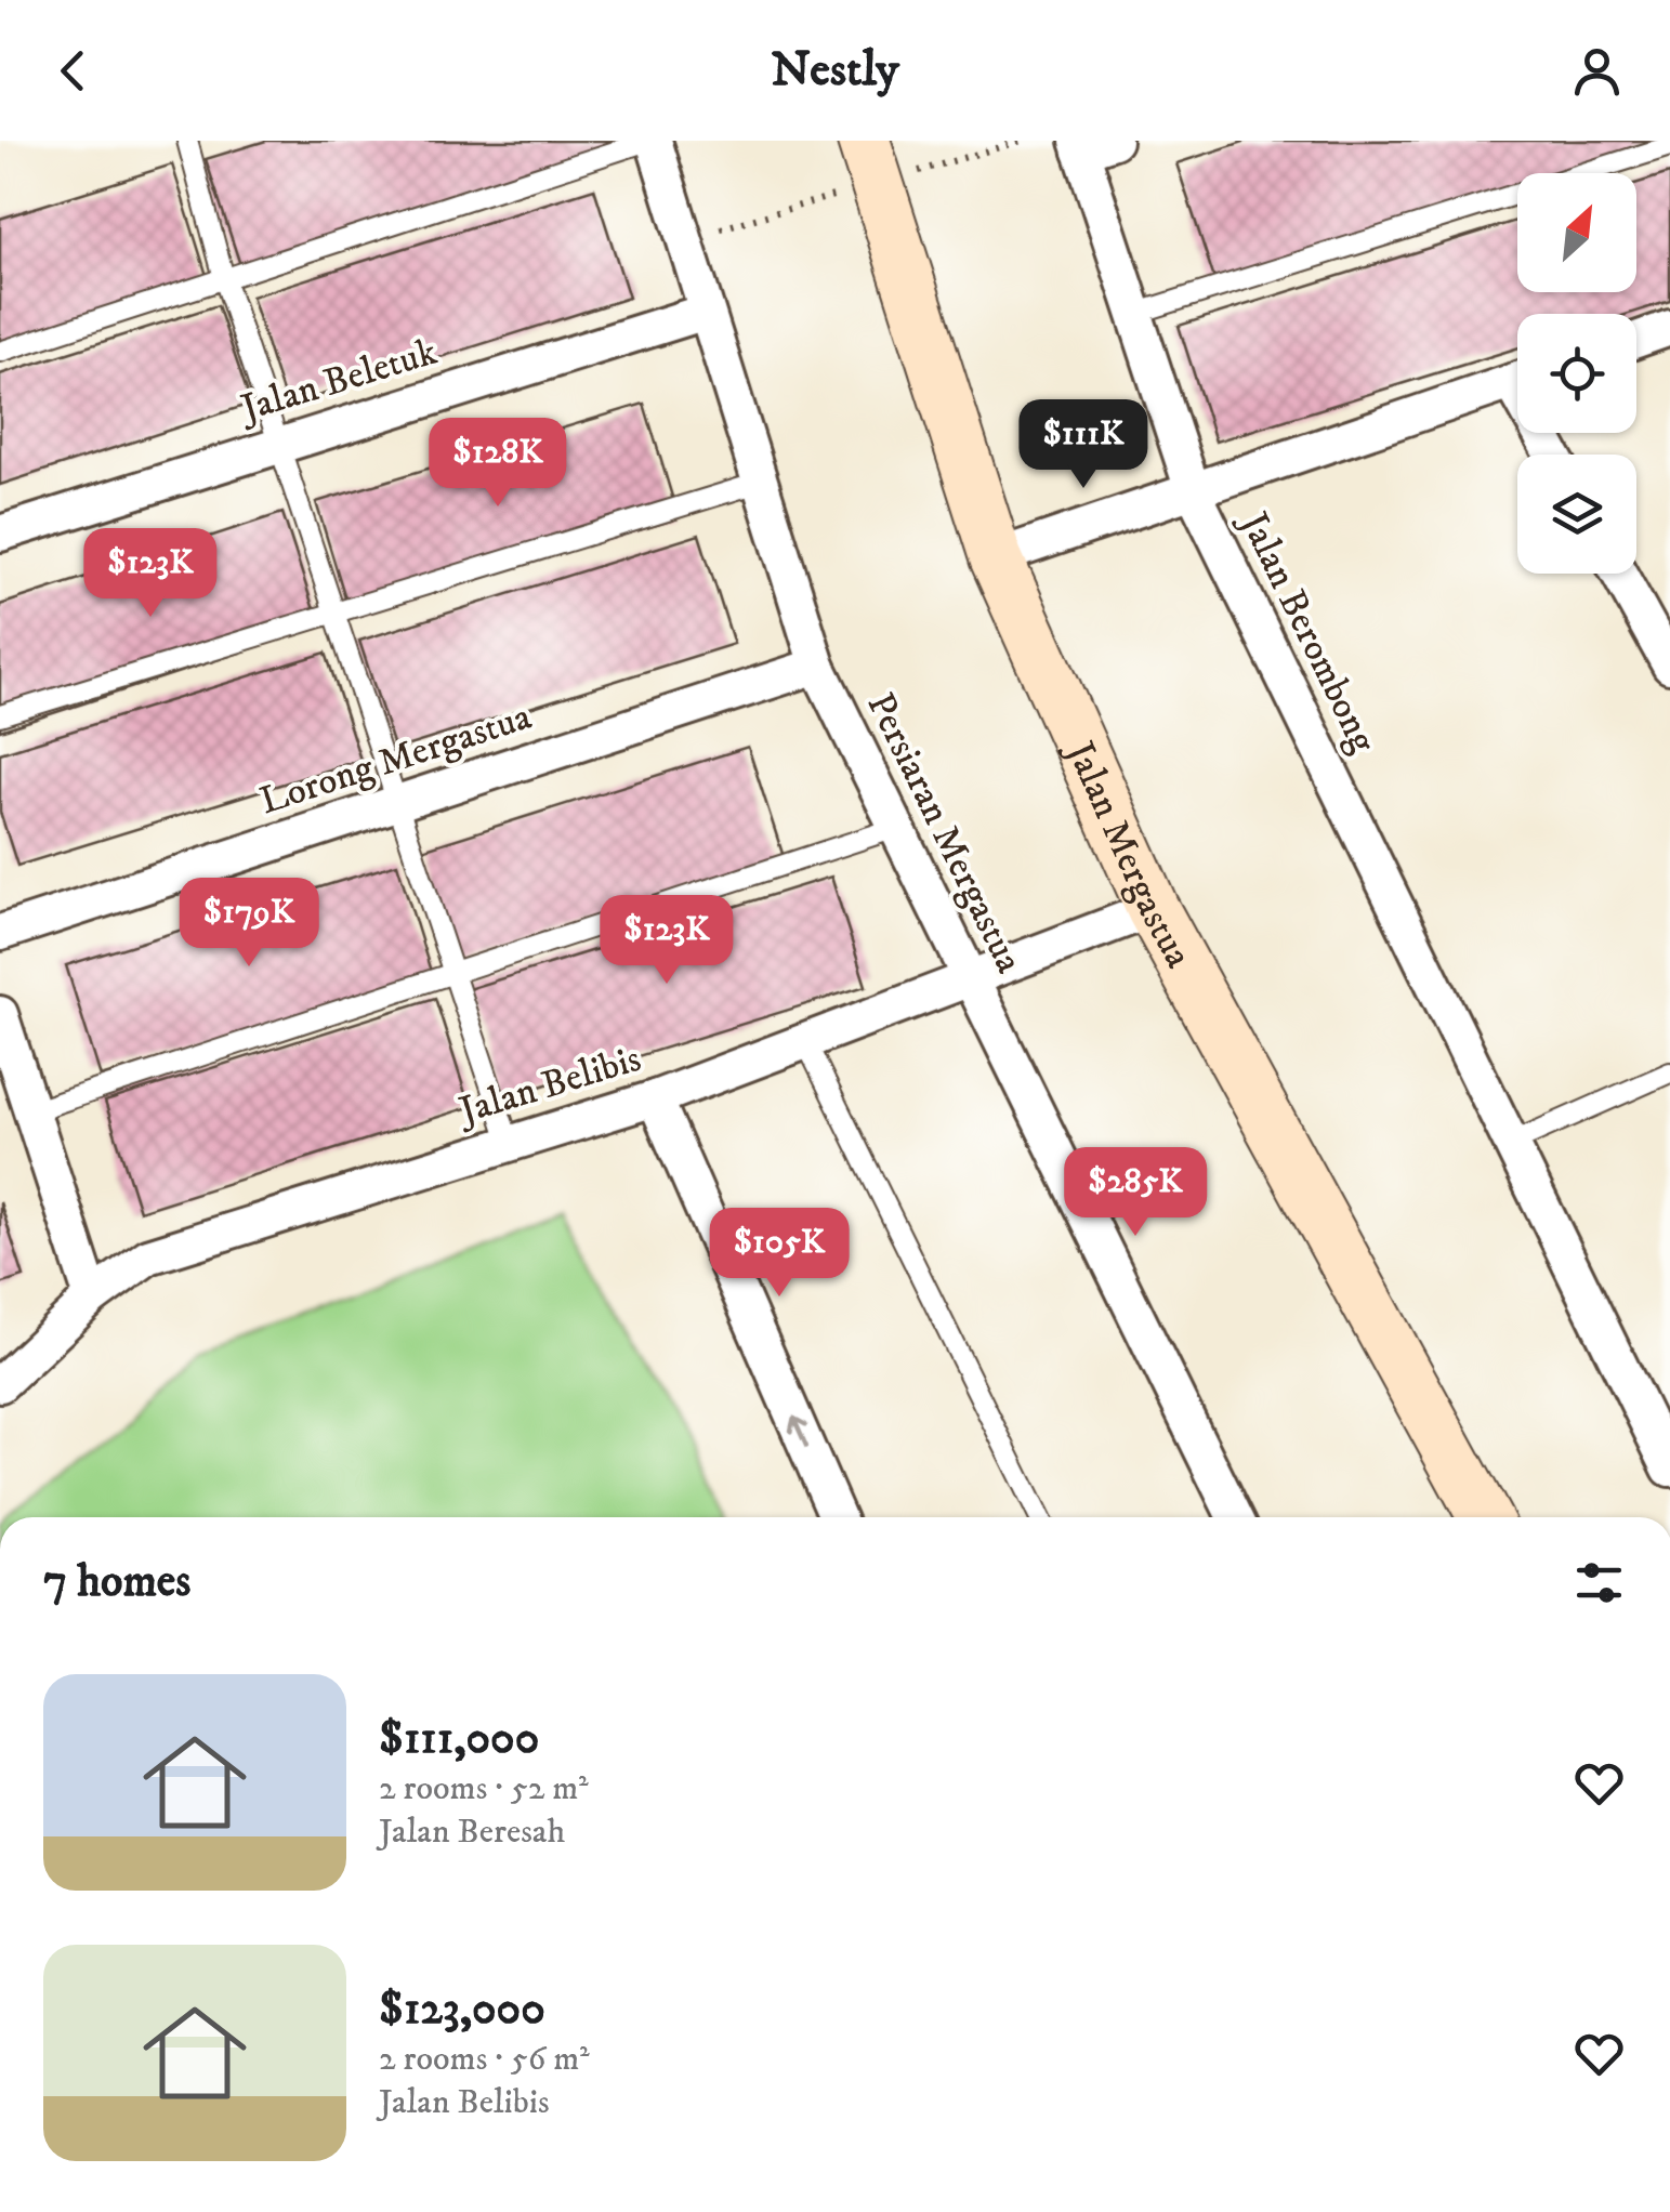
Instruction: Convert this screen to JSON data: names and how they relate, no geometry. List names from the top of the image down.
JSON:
{
  "streets": {
    "main road": ["Jalan Mergastua"],
    "street": [
      "Jalan Beletuk",
      "Jalan Berombong",
      "Lorong Mergastua",
      "Persiaran Mergastua",
      "Jalan Belibis"
    ]
  },
  "crossings": [
    ["Jalan Beletuk", "Persiaran Mergastua"],
    ["Lorong Mergastua", "Persiaran Mergastua"],
    ["Persiaran Mergastua", "Jalan Belibis"],
    ["Jalan Mergastua", "Jalan Belibis"]
  ],
  "north": "top right",
  "page": {
    "header": "Nestly",
    "price": [
      "$111K",
      "$128K",
      "$123K",
      "$179K",
      "$123K",
      "$285K",
      "$105K"
    ],
    "heading": "7 homes",
    "list": [
      {
        "name": "$111,000",
        "note": "2 rooms · 52 m² · Jalan Beresah"
      },
      {
        "name": "$123,000",
        "note": "2 rooms · 56 m² · Jalan Belibis"
      }
    ]
  }
}
